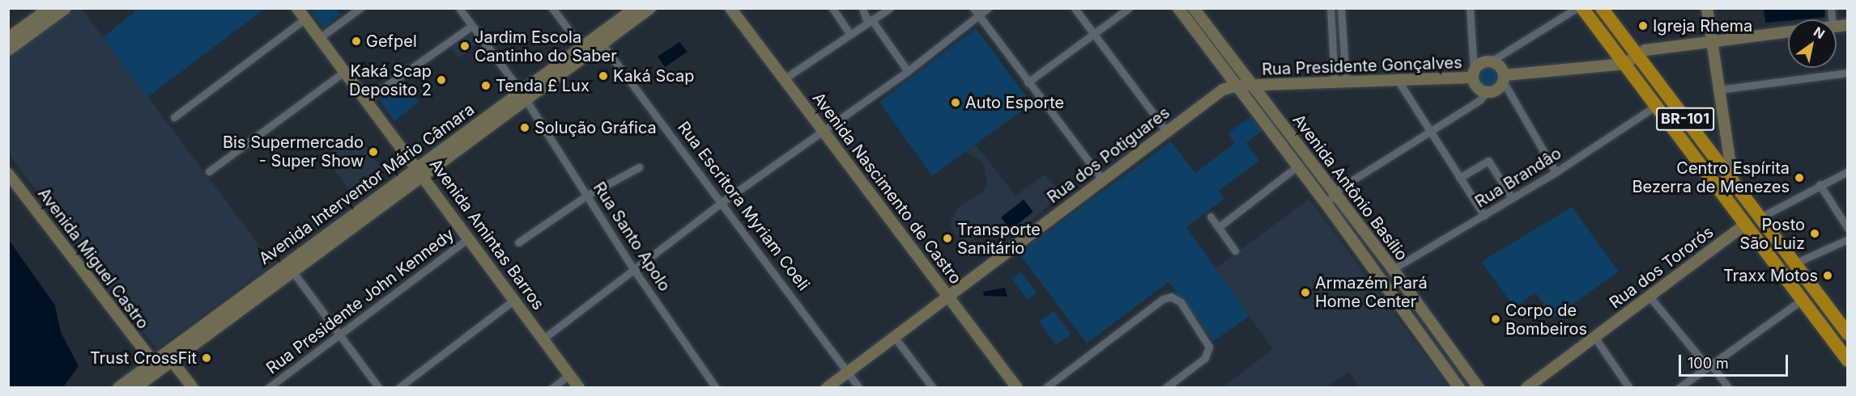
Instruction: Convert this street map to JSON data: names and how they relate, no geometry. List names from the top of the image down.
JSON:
{
  "streets": {
    "highway": ["BR-101"],
    "main road": [
      "Rua Presidente Gonçalves",
      "Rua dos Potiguares",
      "Avenida Interventor Mário Câmara",
      "Avenida Antônio Basílio",
      "Avenida Nascimento de Castro",
      "Avenida Amintas Barros",
      "Avenida Miguel Castro",
      "Rua dos Tororós"
    ],
    "street": [
      "Rua Brandâo",
      "Rua Escritora Myriam Coeli",
      "Rua Santo Apolo",
      "Rua Presidente John Kennedy"
    ]
  },
  "crossings": [
    ["Rua Presidente Gonçalves", "Rua dos Potiguares"],
    ["Rua Presidente Gonçalves", "Avenida Antônio Basílio"],
    ["BR-101", "Rua Brandâo"],
    ["BR-101", "Rua dos Tororós"],
    ["Rua dos Potiguares", "Avenida Antônio Basílio"],
    ["Rua dos Potiguares", "Avenida Nascimento de Castro"],
    ["Rua dos Potiguares", "Rua Escritora Myriam Coeli"],
    ["Rua Brandâo", "Avenida Antônio Basílio"],
    ["Avenida Interventor Mário Câmara", "Rua Escritora Myriam Coeli"],
    ["Avenida Interventor Mário Câmara", "Avenida Amintas Barros"],
    ["Avenida Interventor Mário Câmara", "Rua Santo Apolo"],
    ["Avenida Interventor Mário Câmara", "Avenida Miguel Castro"],
    ["Avenida Amintas Barros", "Rua Presidente John Kennedy"]
  ],
  "places": [
    "Igreja Rhema",
    "Gefpel",
    "Jardim Escola Cantinho do Saber",
    "Kaká Scap",
    "Kaká Scap Deposito 2",
    "Tenda £ Lux",
    "Auto Esporte",
    "Solução Gráfica",
    "Bis Supermercado - Super Show",
    "Centro Espírita Bezerra de Menezes",
    "Posto São Luiz",
    "Transporte Sanitário",
    "Traxx Motos",
    "Armazém Pará Home Center",
    "Corpo de Bombeiros",
    "Trust CrossFit"
  ],
  "scale_bar": "100 m",
  "north": "top right"
}
